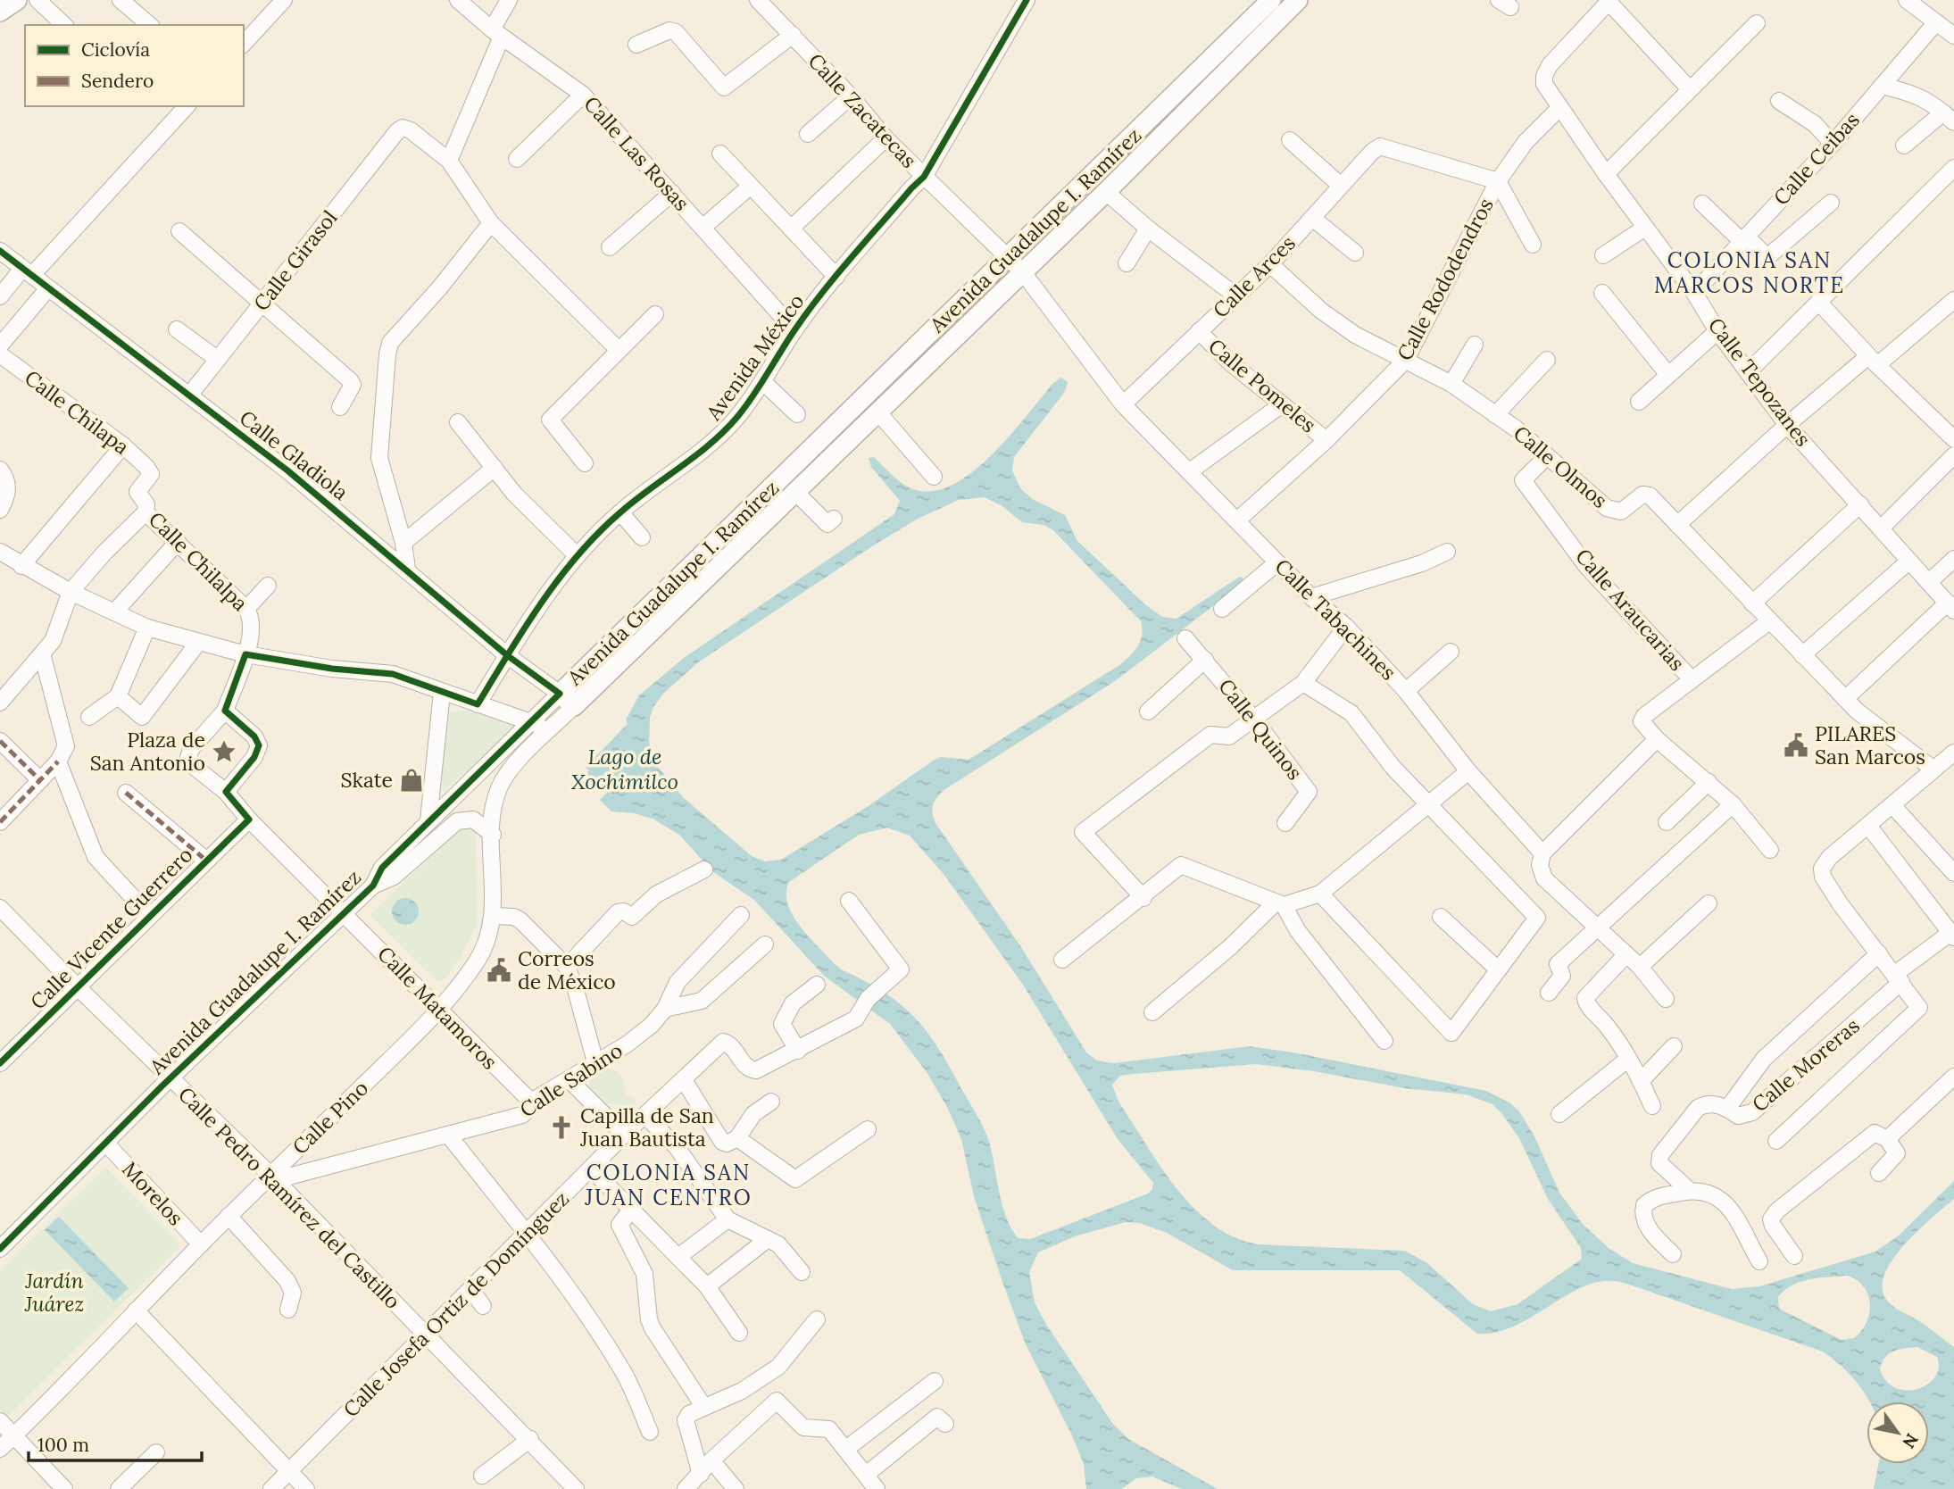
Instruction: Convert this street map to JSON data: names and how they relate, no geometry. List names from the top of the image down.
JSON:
{
  "streets": {
    "main road": ["Avenida Guadalupe I. Ramírez"],
    "street": [
      "Calle Zacatecas",
      "Calle Las Rosas",
      "Calle Ceibas",
      "Calle Girasol",
      "Calle Arces",
      "Calle Rododendros",
      "Avenida México",
      "Calle Tepozanes",
      "Calle Pomeles",
      "Calle Chilapa",
      "Calle Gladiola",
      "Calle Olmos",
      "Calle Chilalpa",
      "Calle Araucarias",
      "Calle Tabachines",
      "Calle Quinos",
      "Calle Vicente Guerrero",
      "Calle Matamoros",
      "Calle Moreras",
      "Calle Sabino",
      "Calle Pino",
      "Morelos",
      "Calle Pedro Ramírez del Castillo",
      "Calle Josefa Ortiz de Domínguez"
    ]
  },
  "crossings": [
    ["Calle Zacatecas", "Avenida Guadalupe I. Ramírez"],
    ["Calle Zacatecas", "Avenida México"],
    ["Calle Zacatecas", "Calle Tabachines"],
    ["Calle Las Rosas", "Avenida México"],
    ["Calle Ceibas", "Calle Tepozanes"],
    ["Avenida Guadalupe I. Ramírez", "Calle Gladiola"],
    ["Avenida Guadalupe I. Ramírez", "Calle Tabachines"],
    ["Avenida Guadalupe I. Ramírez", "Calle Matamoros"],
    ["Avenida Guadalupe I. Ramírez", "Calle Pino"],
    ["Avenida Guadalupe I. Ramírez", "Morelos"],
    ["Avenida Guadalupe I. Ramírez", "Calle Pedro Ramírez del Castillo"],
    ["Calle Girasol", "Calle Gladiola"],
    ["Calle Arces", "Calle Rododendros"],
    ["Calle Arces", "Calle Pomeles"],
    ["Calle Arces", "Calle Olmos"],
    ["Calle Arces", "Calle Tabachines"],
    ["Calle Rododendros", "Calle Tepozanes"],
    ["Calle Rododendros", "Calle Pomeles"],
    ["Calle Rododendros", "Calle Olmos"],
    ["Calle Rododendros", "Calle Tabachines"],
    ["Avenida México", "Calle Gladiola"],
    ["Calle Chilapa", "Calle Chilalpa"],
    ["Calle Olmos", "Calle Araucarias"],
    ["Calle Chilalpa", "Calle Matamoros"],
    ["Calle Vicente Guerrero", "Calle Matamoros"],
    ["Calle Vicente Guerrero", "Calle Pedro Ramírez del Castillo"],
    ["Calle Matamoros", "Calle Sabino"],
    ["Calle Matamoros", "Calle Pino"],
    ["Calle Sabino", "Calle Pino"],
    ["Calle Sabino", "Calle Pedro Ramírez del Castillo"],
    ["Calle Pino", "Morelos"],
    ["Calle Pino", "Calle Pedro Ramírez del Castillo"],
    ["Calle Pedro Ramírez del Castillo", "Calle Josefa Ortiz de Domínguez"]
  ],
  "districts": ["COLONIA SAN MARCOS NORTE", "COLONIA SAN JUAN CENTRO"],
  "water": ["Lago de Xochimilco"],
  "parks": ["Jardín Juárez"],
  "places": {
    "public building": ["PILARES San Marcos", "Correos de México"],
    "place": ["Plaza de San Antonio"],
    "shop": ["Skate"],
    "church": ["Capilla de San Juan Bautista"]
  },
  "legend": ["Ciclovía", "Sendero"],
  "scale_bar": "100 m",
  "north": "bottom right"
}
